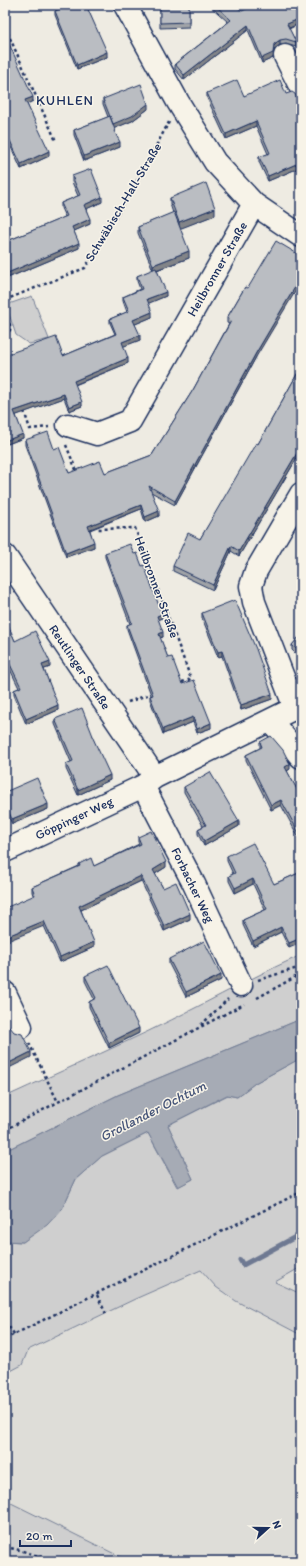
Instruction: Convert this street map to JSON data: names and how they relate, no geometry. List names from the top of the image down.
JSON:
{
  "streets": {
    "street": [
      "Heilbronner Straße",
      "Reutlinger Straße",
      "Göppinger Weg",
      "Forbacher Weg"
    ],
    "path": ["Schwäbisch-Hall-Straße"]
  },
  "crossings": [
    ["Reutlinger Straße", "Göppinger Weg"],
    ["Reutlinger Straße", "Forbacher Weg"],
    ["Göppinger Weg", "Forbacher Weg"]
  ],
  "districts": ["KUHLEN"],
  "water": ["Grollander Ochtum"],
  "scale_bar": "20 m",
  "north": "right"
}
